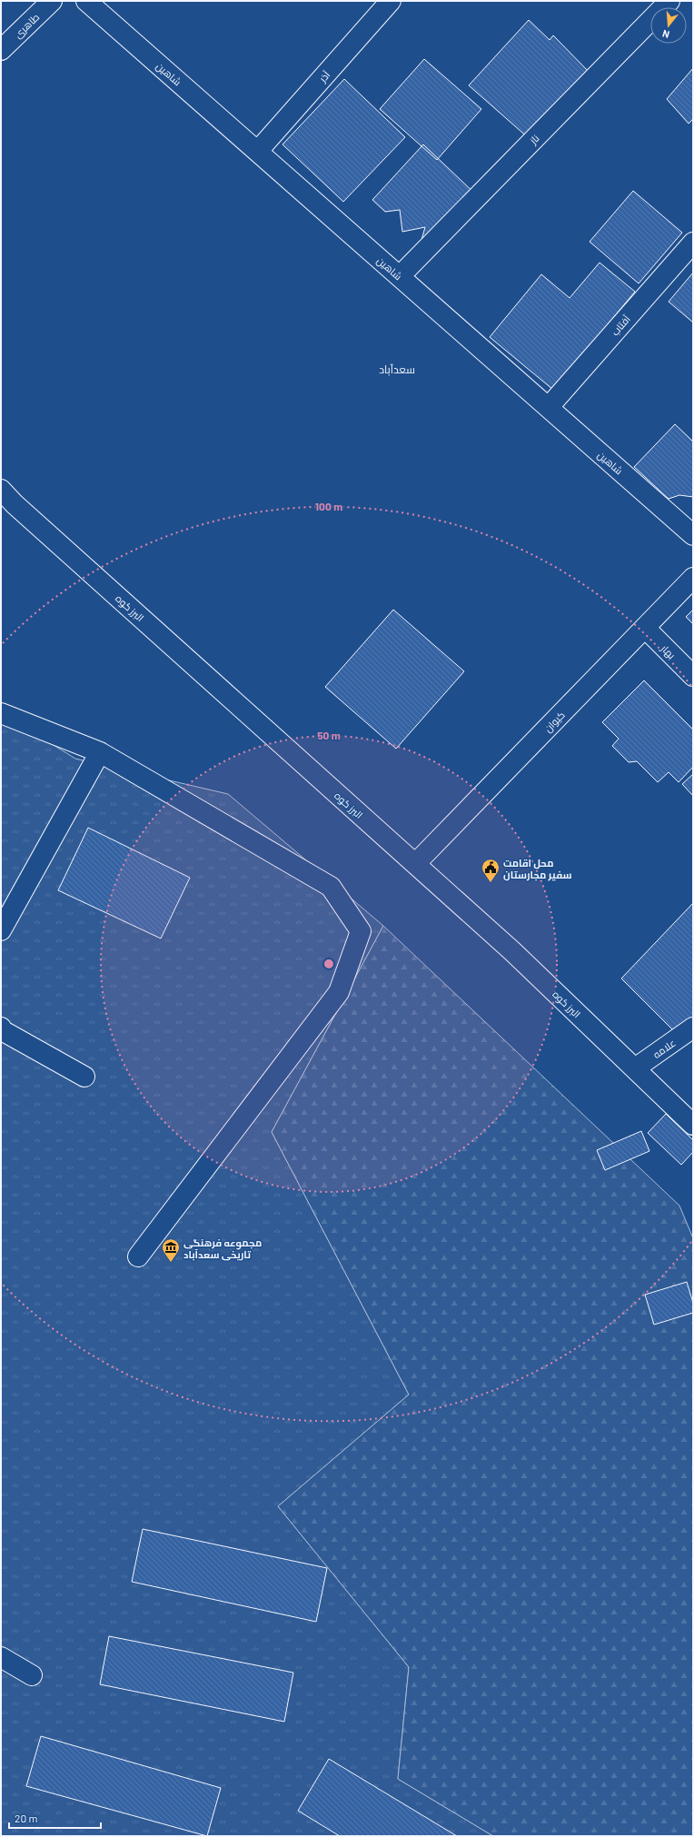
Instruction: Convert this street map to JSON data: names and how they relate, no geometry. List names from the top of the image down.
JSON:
{
  "streets": {
    "street": [
      "طاهری",
      "شاهین",
      "آذر",
      "ناز",
      "آفتاب",
      "البرز کوه",
      "بهار",
      "کیوان",
      "علامه"
    ]
  },
  "crossings": [
    ["شاهین", "آذر"],
    ["شاهین", "ناز"],
    ["شاهین", "آفتاب"],
    ["البرز کوه", "کیوان"],
    ["البرز کوه", "علامه"],
    ["بهار", "کیوان"]
  ],
  "districts": ["سعدآباد"],
  "places": {
    "public building": ["محل اقامت سفیر مجارستان"],
    "museum": ["مجموعه فرهنگی تاریخی سعدآباد"]
  },
  "scale_bar": "20 m",
  "north": "bottom",
  "rings": ["100 m", "50 m"]
}
